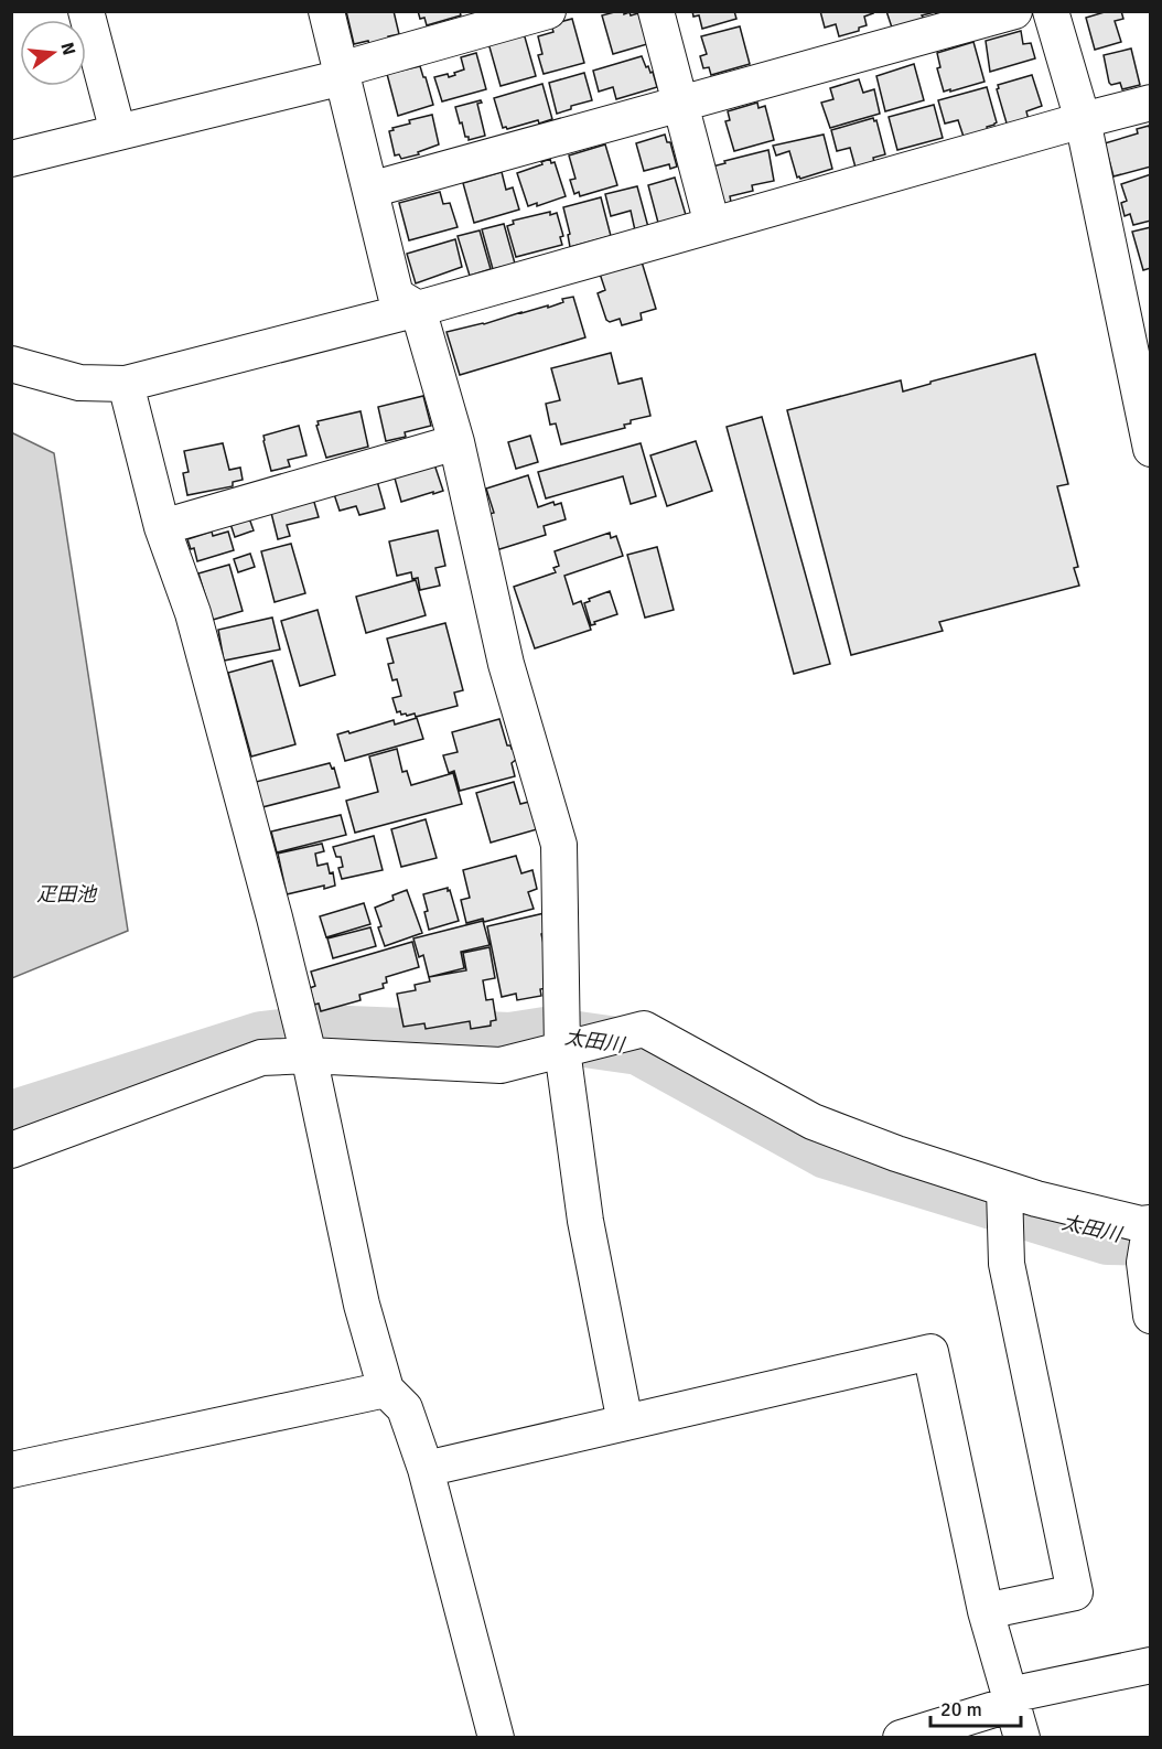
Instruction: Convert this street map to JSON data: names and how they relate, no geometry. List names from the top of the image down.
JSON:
{
  "water": ["疋田池", "太田川"],
  "scale_bar": "20 m",
  "north": "right"
}
